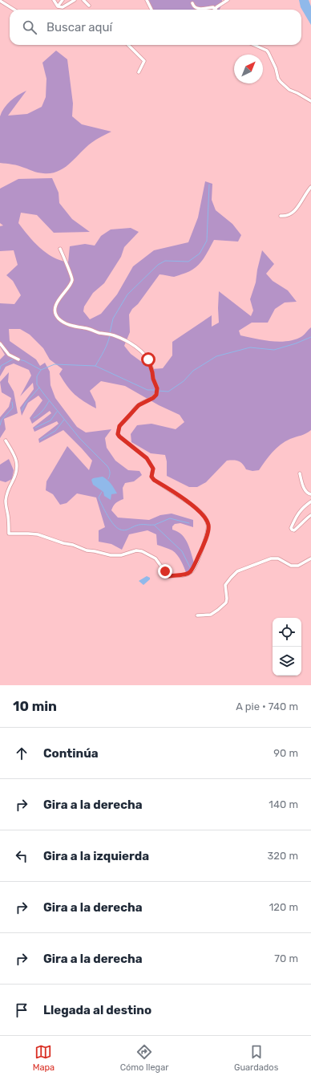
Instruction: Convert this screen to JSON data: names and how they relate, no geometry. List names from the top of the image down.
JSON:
{
  "north": "top right",
  "page": {
    "search": "Buscar aquí",
    "heading": ["10 min", "A pie · 740 m"],
    "list": [
      ["Continúa", "90 m"],
      ["Gira a la derecha", "140 m"],
      ["Gira a la izquierda", "320 m"],
      ["Gira a la derecha", "120 m"],
      ["Gira a la derecha", "70 m"],
      "Llegada al destino"
    ],
    "nav": ["Mapa", "Cómo llegar", "Guardados"]
  }
}
